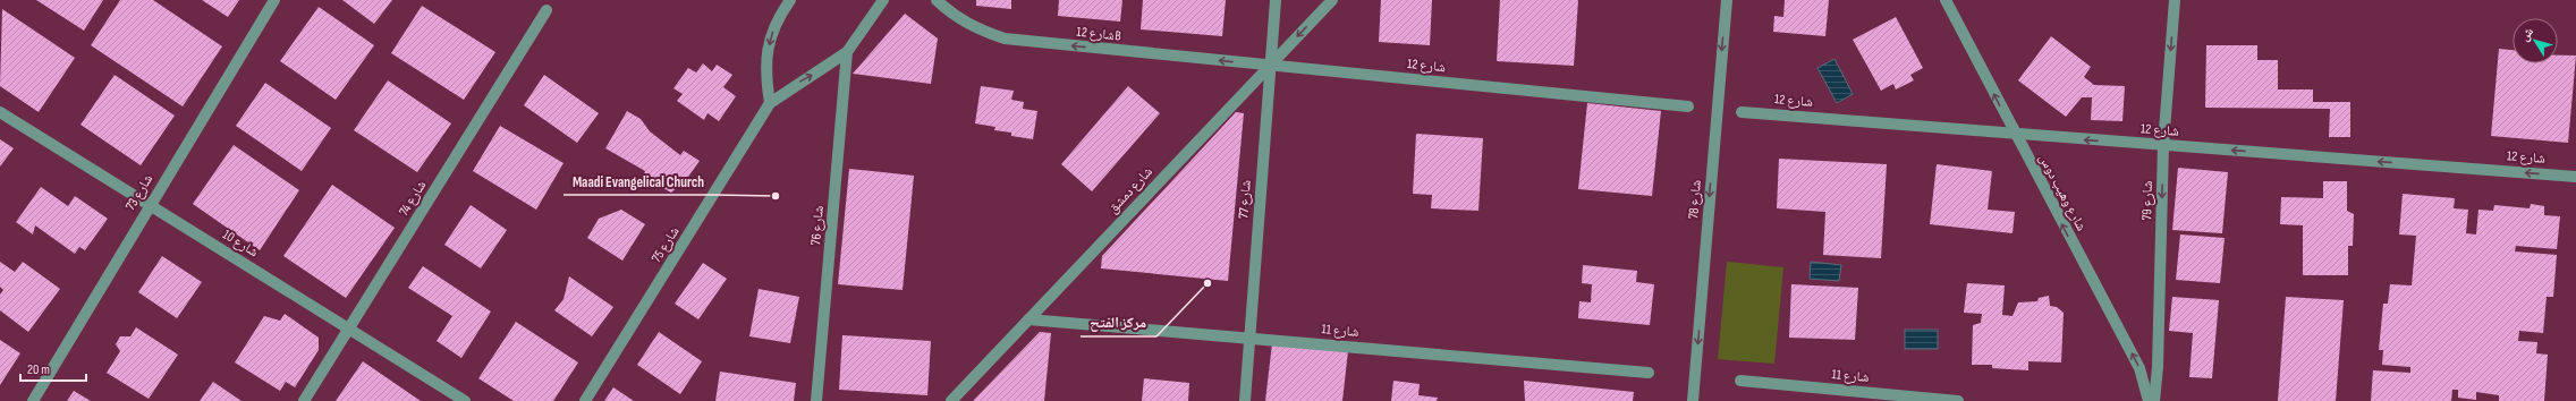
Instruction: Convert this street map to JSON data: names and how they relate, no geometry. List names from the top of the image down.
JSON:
{
  "streets": {
    "street": [
      "شارع 12B",
      "شارع 12",
      "شارع دمشق",
      "شارع 73",
      "شارع وهيب دوس",
      "شارع 74",
      "شارع 77",
      "شارع 78",
      "شارع 79",
      "شارع 76",
      "شارع 10",
      "شارع 75",
      "شارع 11"
    ]
  },
  "crossings": [
    ["شارع 12B", "شارع 12"],
    ["شارع 12B", "شارع دمشق"],
    ["شارع 12B", "شارع 77"],
    ["شارع 12", "شارع دمشق"],
    ["شارع 12", "شارع وهيب دوس"],
    ["شارع 12", "شارع 77"],
    ["شارع 12", "شارع 79"],
    ["شارع دمشق", "شارع 77"],
    ["شارع دمشق", "شارع 11"],
    ["شارع 73", "شارع 10"],
    ["شارع 74", "شارع 10"],
    ["شارع 77", "شارع 11"],
    ["شارع 76", "شارع 75"]
  ],
  "one_way": [
    "شارع 12B",
    "شارع 12",
    "شارع وهيب دوس",
    "شارع 78",
    "شارع 79"
  ],
  "places": ["Maadi Evangelical Church", "مركز الفتح"],
  "scale_bar": "20 m",
  "north": "top left"
}
